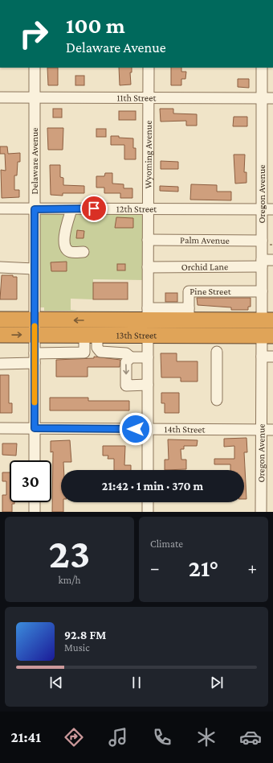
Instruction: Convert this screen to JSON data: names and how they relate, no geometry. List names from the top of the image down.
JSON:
{
  "streets": {
    "highway": ["13th Street"],
    "street": [
      "11th Street",
      "Wyoming Avenue",
      "Delaware Avenue",
      "Oregon Avenue",
      "12th Street",
      "Palm Avenue",
      "Orchid Lane",
      "Pine Street",
      "14th Street"
    ]
  },
  "crossings": [
    ["11th Street", "Wyoming Avenue"],
    ["11th Street", "Delaware Avenue"],
    ["11th Street", "Oregon Avenue"],
    ["Wyoming Avenue", "12th Street"],
    ["Wyoming Avenue", "Palm Avenue"],
    ["Wyoming Avenue", "Orchid Lane"],
    ["Wyoming Avenue", "13th Street"],
    ["Delaware Avenue", "12th Street"],
    ["Delaware Avenue", "13th Street"],
    ["Delaware Avenue", "14th Street"],
    ["Oregon Avenue", "12th Street"],
    ["Oregon Avenue", "Palm Avenue"],
    ["Oregon Avenue", "Orchid Lane"],
    ["Oregon Avenue", "Pine Street"],
    ["Oregon Avenue", "13th Street"],
    ["Oregon Avenue", "14th Street"],
    ["Pine Street", "13th Street"]
  ],
  "page": {
    "turn": ["100 m", "Delaware Avenue"],
    "limit": "30",
    "trip": "21:42 · 1 min · 370 m",
    "tile": [
      ["23", "km/h"],
      "Climate"
    ],
    "heat": ["−", "21°", "+"],
    "song": ["92.8 FM", "Music"],
    "tabs": "21:41"
  }
}
